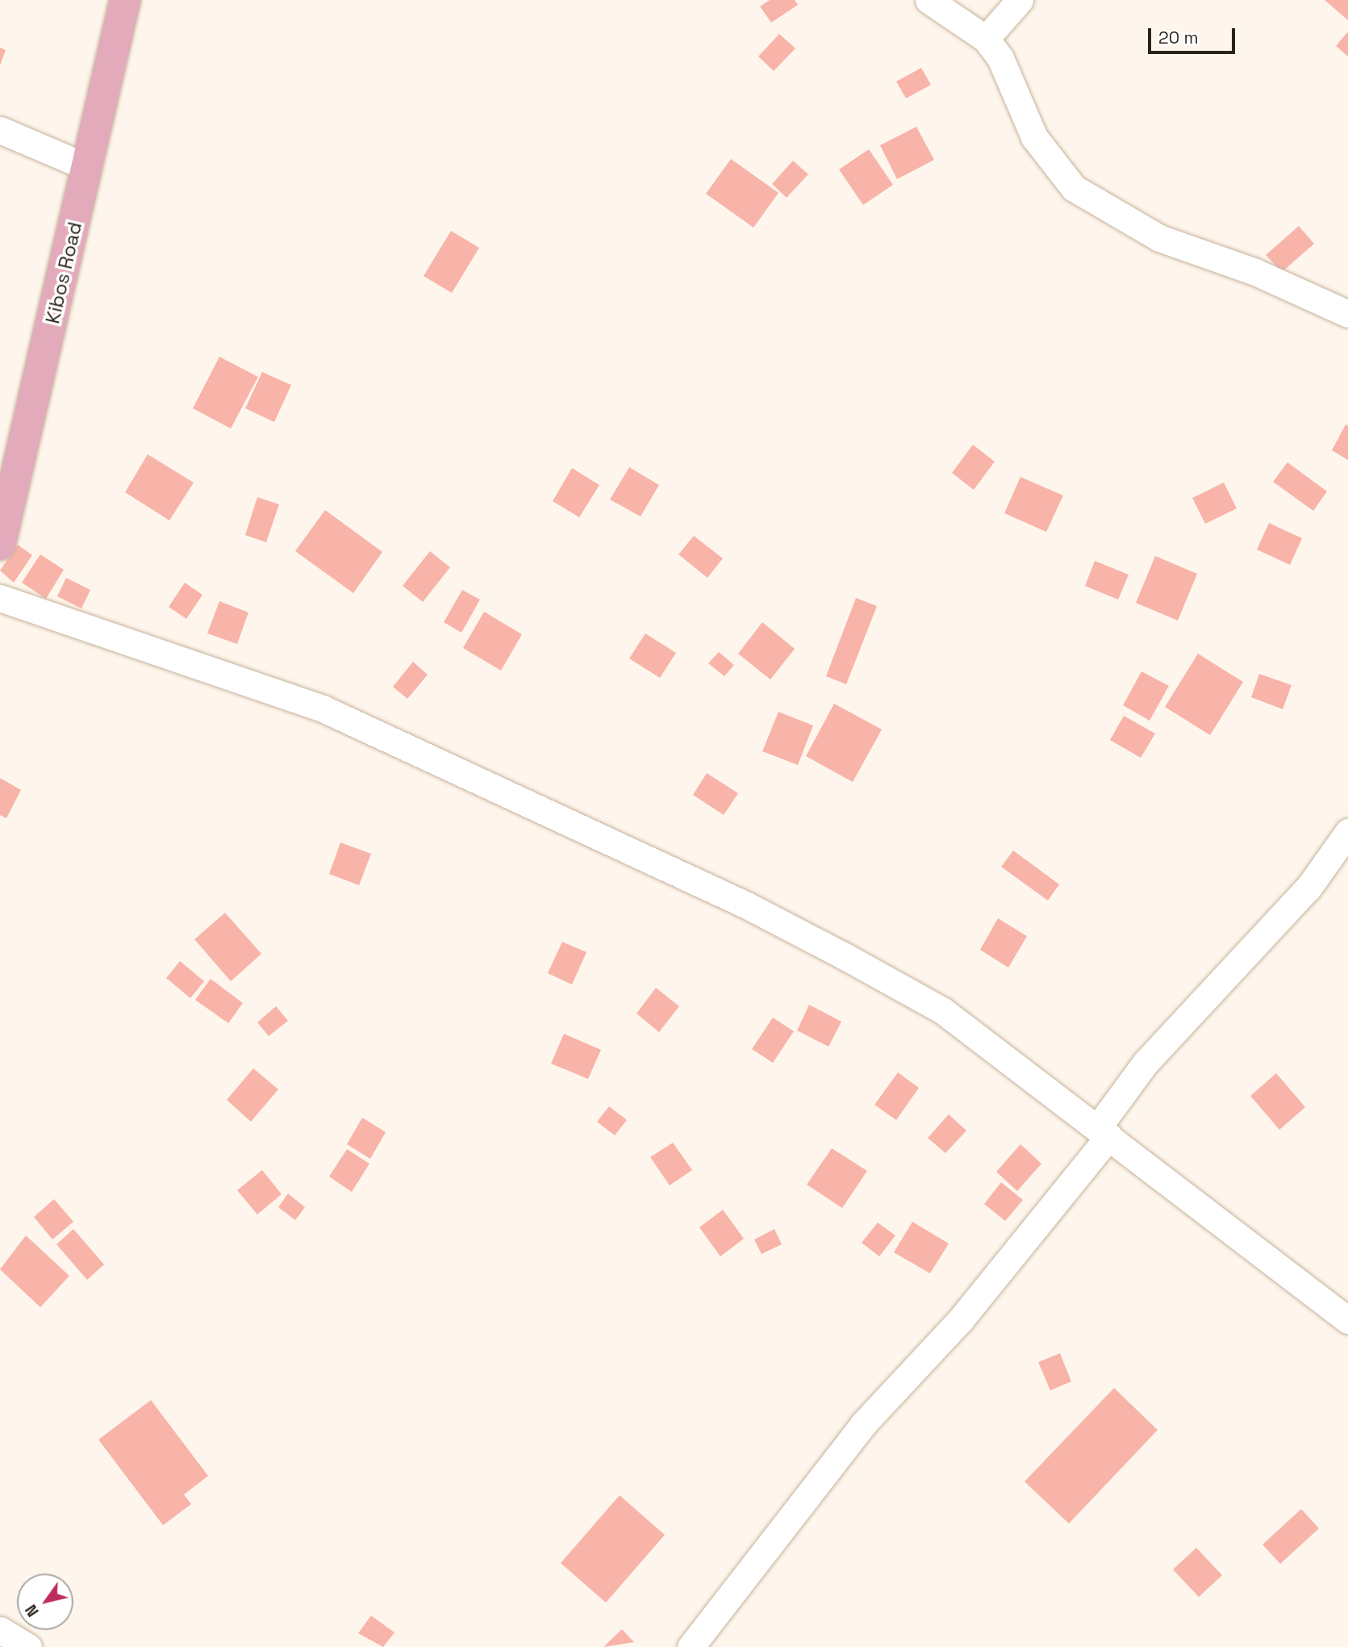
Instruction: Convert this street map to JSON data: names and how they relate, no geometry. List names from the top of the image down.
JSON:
{
  "streets": {
    "main road": ["Kibos Road"]
  },
  "scale_bar": "20 m",
  "north": "bottom left"
}
